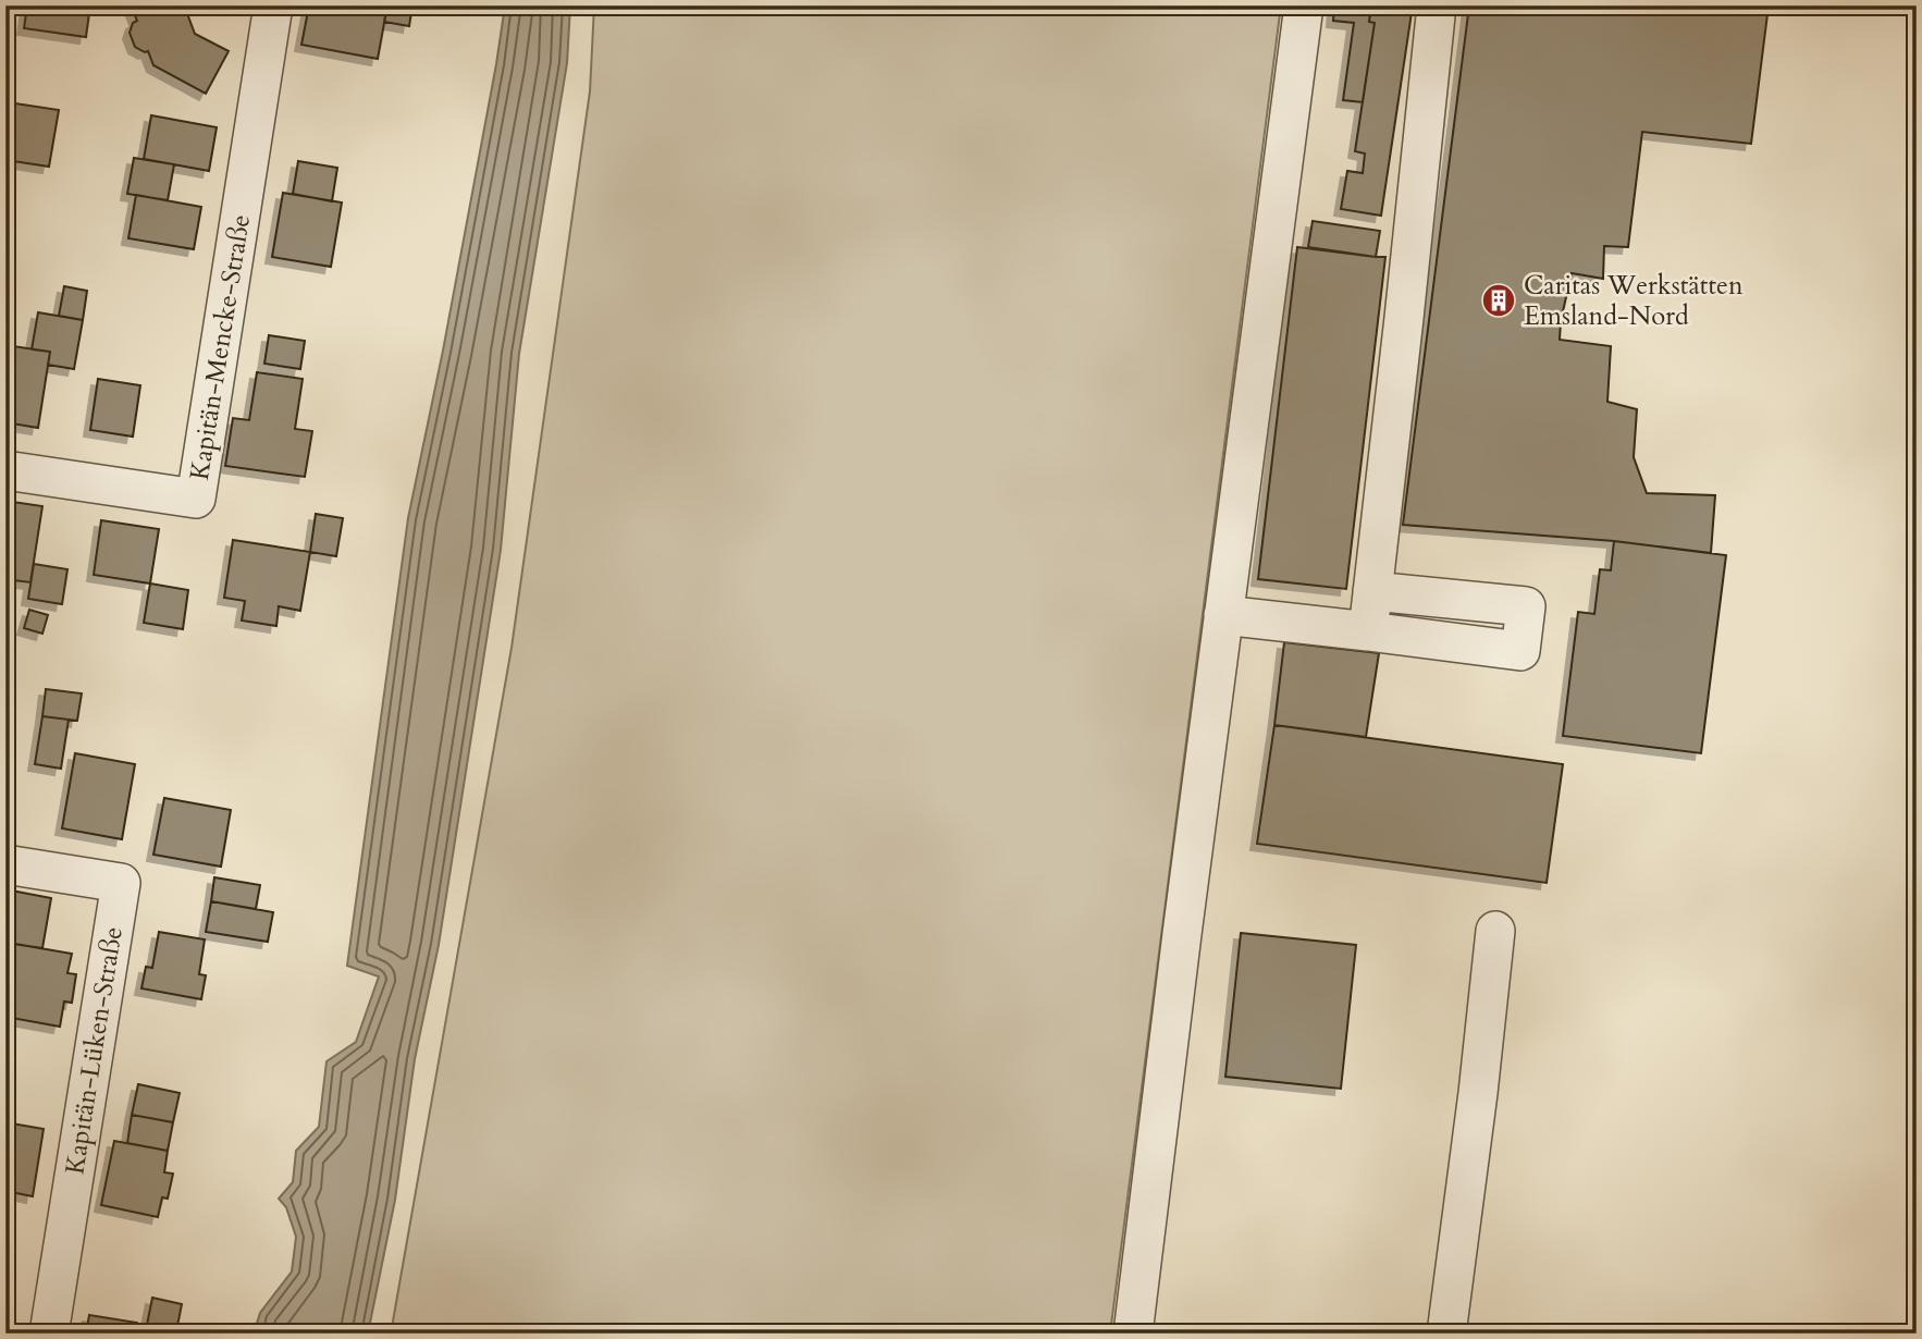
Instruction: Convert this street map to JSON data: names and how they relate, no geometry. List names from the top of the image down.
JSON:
{
  "streets": {
    "street": ["Kapitän-Mencke-Straße", "Kapitän-Lüken-Straße"]
  },
  "places": {
    "building": ["Caritas Werkstätten Emsland-Nord"]
  }
}
